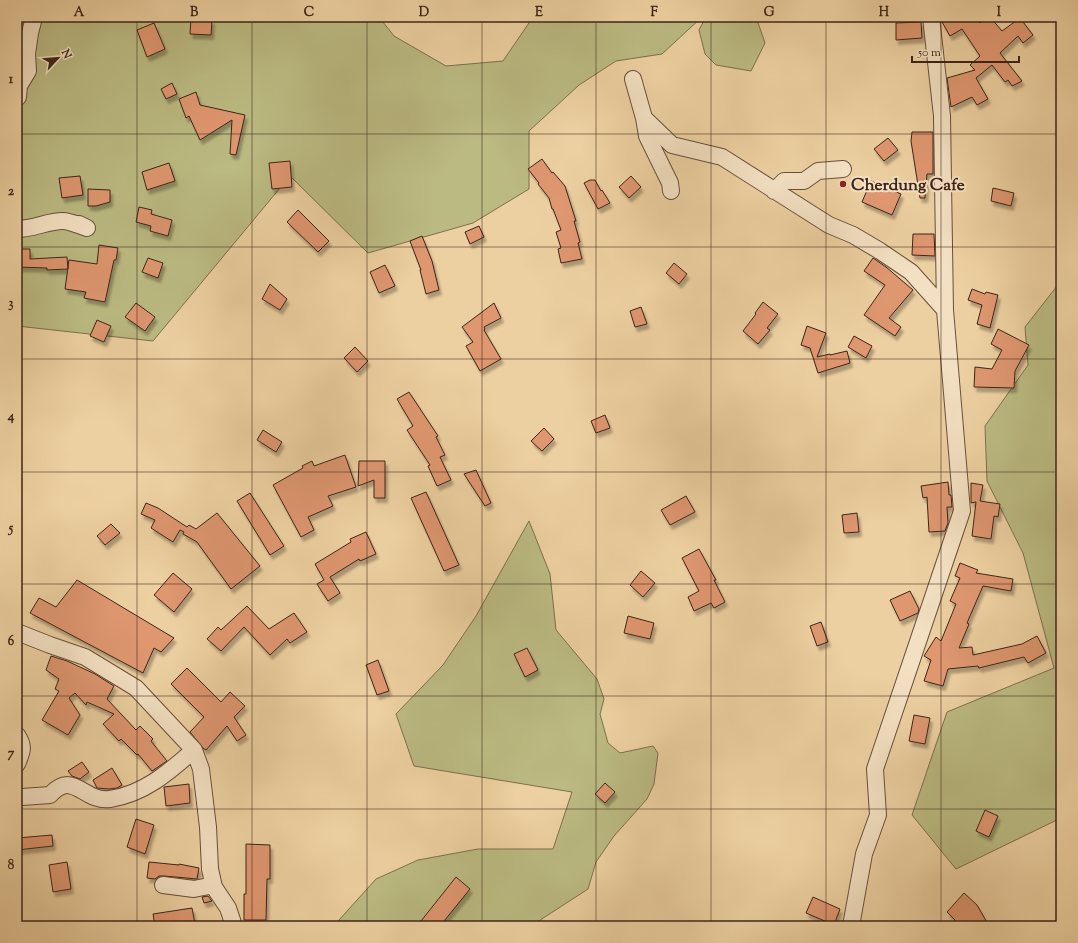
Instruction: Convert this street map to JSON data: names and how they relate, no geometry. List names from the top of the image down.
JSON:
{
  "places": ["Cherdung Cafe"],
  "scale_bar": "50 m",
  "north": "top right",
  "grid": {
    "columns": [
      "A",
      "B",
      "C",
      "D",
      "E",
      "F",
      "G",
      "H",
      "I"
    ],
    "rows": [
      "1",
      "2",
      "3",
      "4",
      "5",
      "6",
      "7",
      "8"
    ]
  }
}
